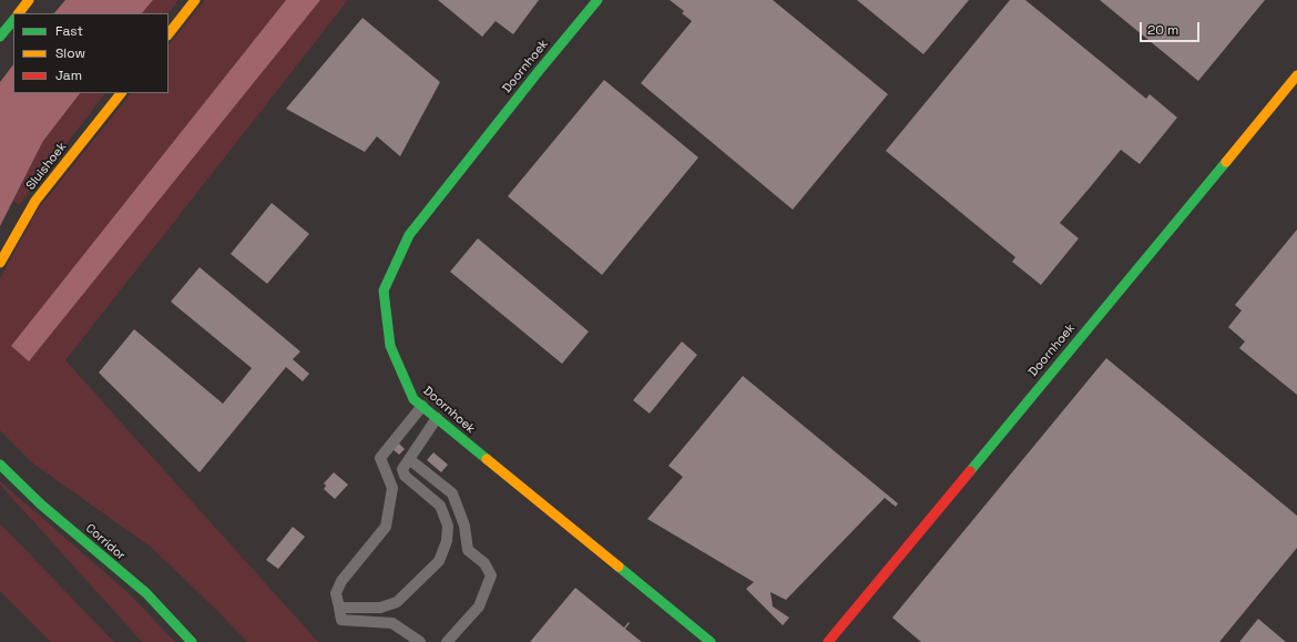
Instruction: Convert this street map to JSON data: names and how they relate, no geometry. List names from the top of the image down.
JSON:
{
  "streets": {
    "street": ["Doornhoek", "Sluishoek", "Corridor"]
  },
  "legend": ["Fast", "Slow", "Jam"],
  "scale_bar": "20 m"
}
